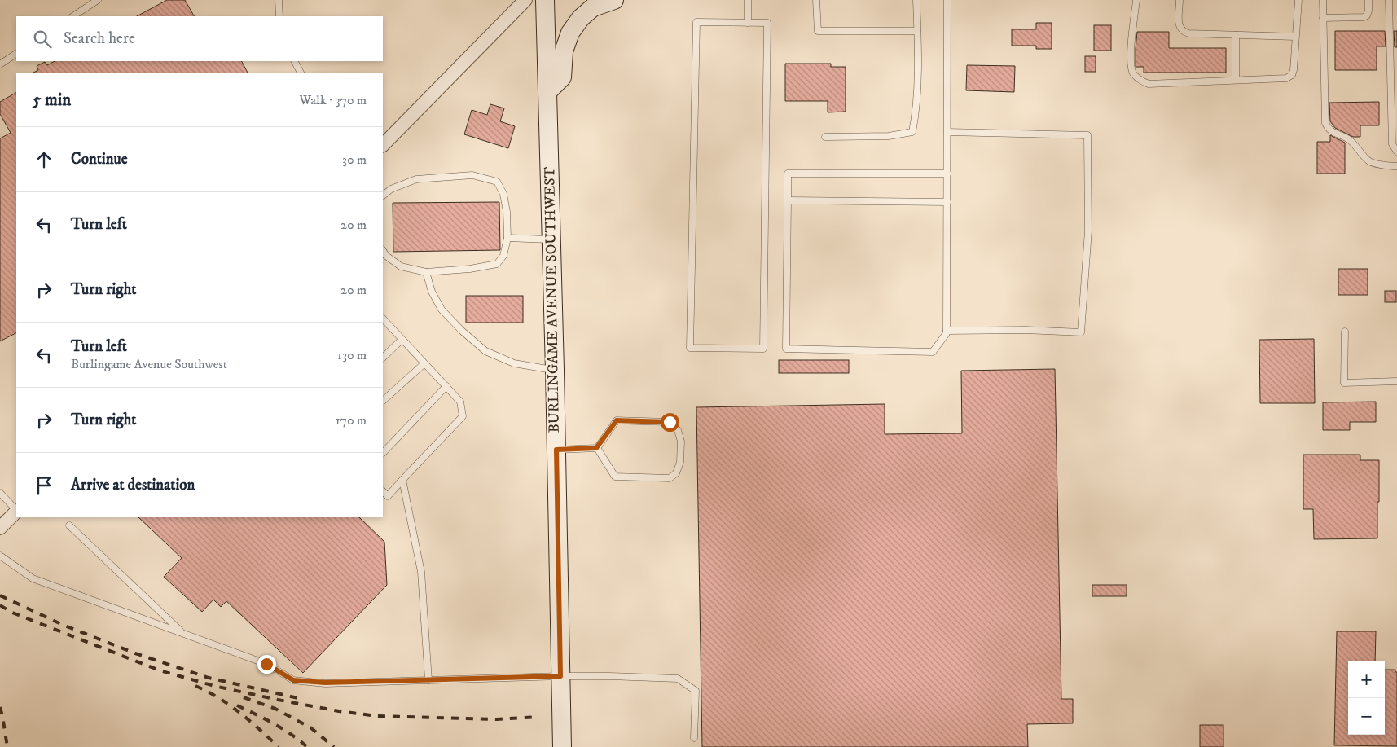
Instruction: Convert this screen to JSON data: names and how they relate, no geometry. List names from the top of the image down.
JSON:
{
  "streets": {
    "street": ["BURLINGAME AVENUE SOUTHWEST"]
  },
  "page": {
    "search": "Search here",
    "heading": ["5 min", "Walk · 370 m"],
    "list": [
      ["Continue", "30 m"],
      ["Turn left", "20 m"],
      ["Turn right", "20 m"],
      ["Turn left", "Burlingame Avenue Southwest", "130 m"],
      ["Turn right", "170 m"],
      "Arrive at destination"
    ],
    "map_buttons": ["+", "−"]
  }
}
